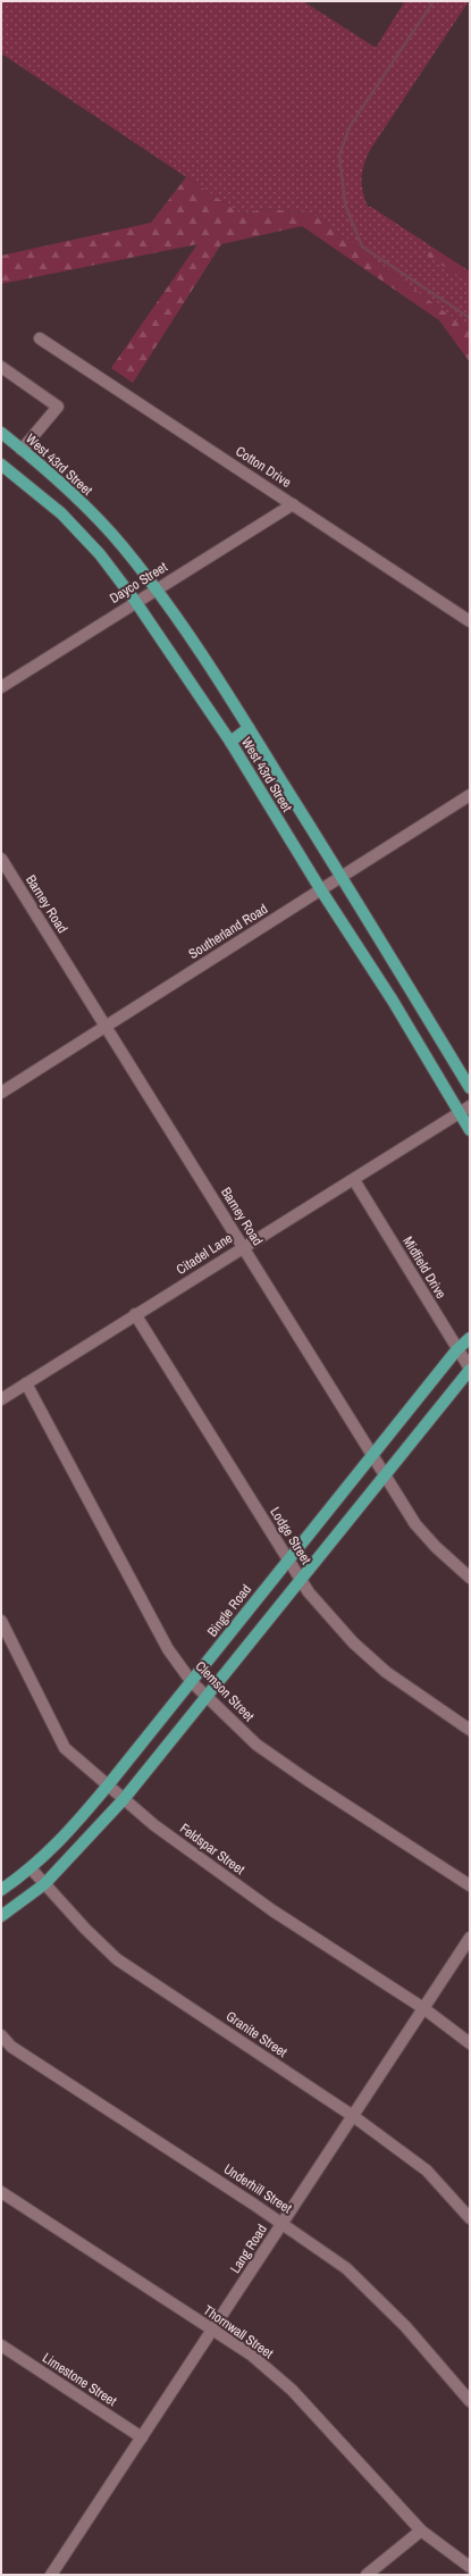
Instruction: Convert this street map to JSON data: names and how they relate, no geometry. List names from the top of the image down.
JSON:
{
  "streets": {
    "main road": ["West 43rd Street", "Bingle Road"],
    "street": [
      "Cotton Drive",
      "Dayco Street",
      "Barney Road",
      "Southerland Road",
      "Citadel Lane",
      "Midfield Drive",
      "Lodge Street",
      "Clemson Street",
      "Feldspar Street",
      "Granite Street",
      "Underhill Street",
      "Lang Road",
      "Thornwall Street",
      "Limestone Street"
    ]
  },
  "crossings": [
    ["West 43rd Street", "Dayco Street"],
    ["West 43rd Street", "Southerland Road"],
    ["West 43rd Street", "Citadel Lane"],
    ["Cotton Drive", "Dayco Street"],
    ["Barney Road", "Southerland Road"],
    ["Barney Road", "Citadel Lane"],
    ["Barney Road", "Bingle Road"],
    ["Citadel Lane", "Midfield Drive"],
    ["Citadel Lane", "Lodge Street"],
    ["Citadel Lane", "Clemson Street"],
    ["Midfield Drive", "Bingle Road"],
    ["Lodge Street", "Bingle Road"],
    ["Bingle Road", "Clemson Street"],
    ["Bingle Road", "Feldspar Street"],
    ["Bingle Road", "Granite Street"],
    ["Feldspar Street", "Lang Road"],
    ["Granite Street", "Lang Road"],
    ["Underhill Street", "Lang Road"],
    ["Lang Road", "Thornwall Street"],
    ["Lang Road", "Limestone Street"]
  ]
}
